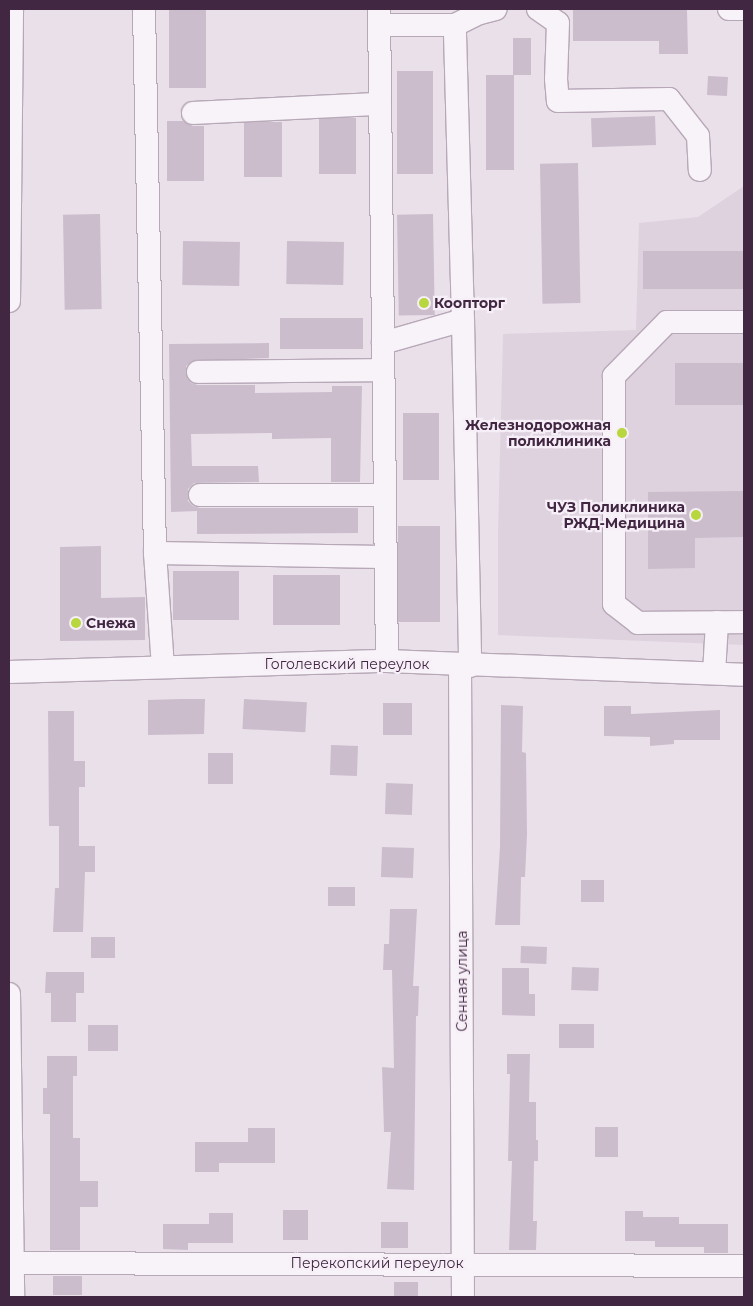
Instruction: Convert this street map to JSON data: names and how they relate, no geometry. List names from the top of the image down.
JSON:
{
  "streets": {
    "street": ["Гоголевский переулок", "Сенная улица", "Перекопский переулок"]
  },
  "crossings": [
    ["Гоголевский переулок", "Сенная улица"],
    ["Сенная улица", "Перекопский переулок"]
  ],
  "places": [
    "Коопторг",
    "Железнодорожная поликлиника",
    "ЧУЗ Поликлиника РЖД-Медицина",
    "Снежа"
  ]
}
